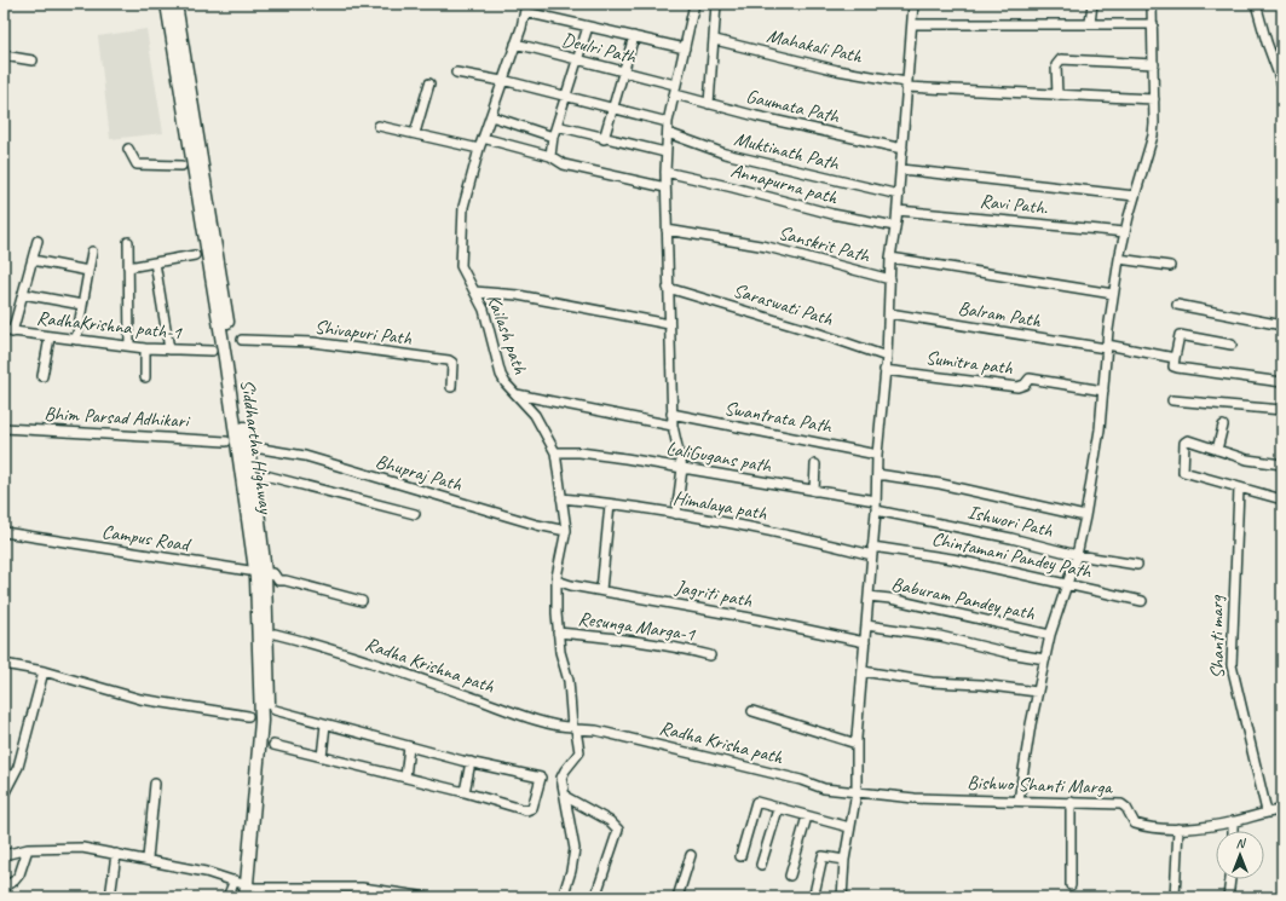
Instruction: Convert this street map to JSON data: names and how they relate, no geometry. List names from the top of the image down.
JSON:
{
  "streets": {
    "highway": ["Siddhartha Highway"],
    "street": [
      "Mahakali Path",
      "Deulri Path",
      "Gaumata Path",
      "Muktinath Path",
      "Annapurna path",
      "Ravi Path.",
      "Sanskrit Path",
      "Saraswati Path",
      "Balram Path",
      "RadhaKrishna path-1",
      "Shivapuri Path",
      "Kailash path",
      "Sumitra path",
      "Bhim Parsad Adhikari",
      "Swantrata Path",
      "LaliGugans path",
      "Bhupraj Path",
      "Himalaya path",
      "Ishwori Path",
      "Campus Road",
      "Chintamani Pandey Path",
      "Jagriti path",
      "Baburam Pandey path",
      "Resunga Marga-1",
      "Shanti marg",
      "Radha Krishna path",
      "Radha Krisha path",
      "Bishwo Shanti Marga"
    ]
  },
  "crossings": [
    ["Deulri Path", "Gaumata Path"],
    ["Deulri Path", "Kailash path"],
    ["Kailash path", "LaliGugans path"],
    ["Kailash path", "Bhupraj Path"],
    ["Kailash path", "Himalaya path"],
    ["Kailash path", "Jagriti path"],
    ["Kailash path", "Resunga Marga-1"],
    ["Kailash path", "Radha Krishna path"],
    ["Kailash path", "Radha Krisha path"],
    ["Siddhartha Highway", "Campus Road"],
    ["LaliGugans path", "Ishwori Path"],
    ["Himalaya path", "Chintamani Pandey Path"],
    ["Shanti marg", "Bishwo Shanti Marga"],
    ["Radha Krishna path", "Radha Krisha path"],
    ["Radha Krisha path", "Bishwo Shanti Marga"]
  ],
  "north": "top"
}
